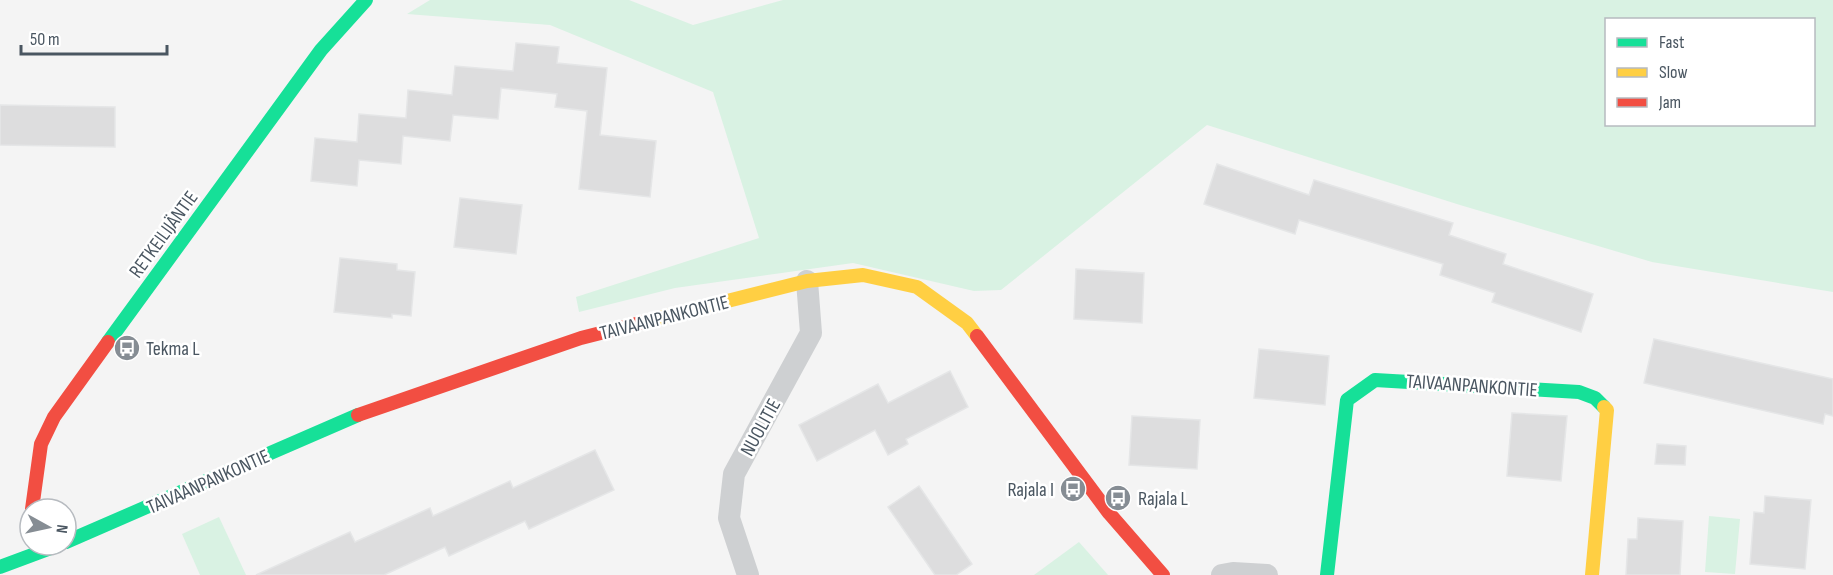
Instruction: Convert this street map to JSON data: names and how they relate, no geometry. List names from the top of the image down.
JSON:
{
  "streets": {
    "street": ["RETKEILIJÄNTIE", "TAIVAANPANKONTIE", "NUOLITIE"]
  },
  "crossings": [
    ["TAIVAANPANKONTIE", "NUOLITIE"]
  ],
  "places": {
    "bus stop": ["Tekma L", "Rajala I", "Rajala L"]
  },
  "legend": ["Fast", "Slow", "Jam"],
  "scale_bar": "50 m",
  "north": "right"
}
